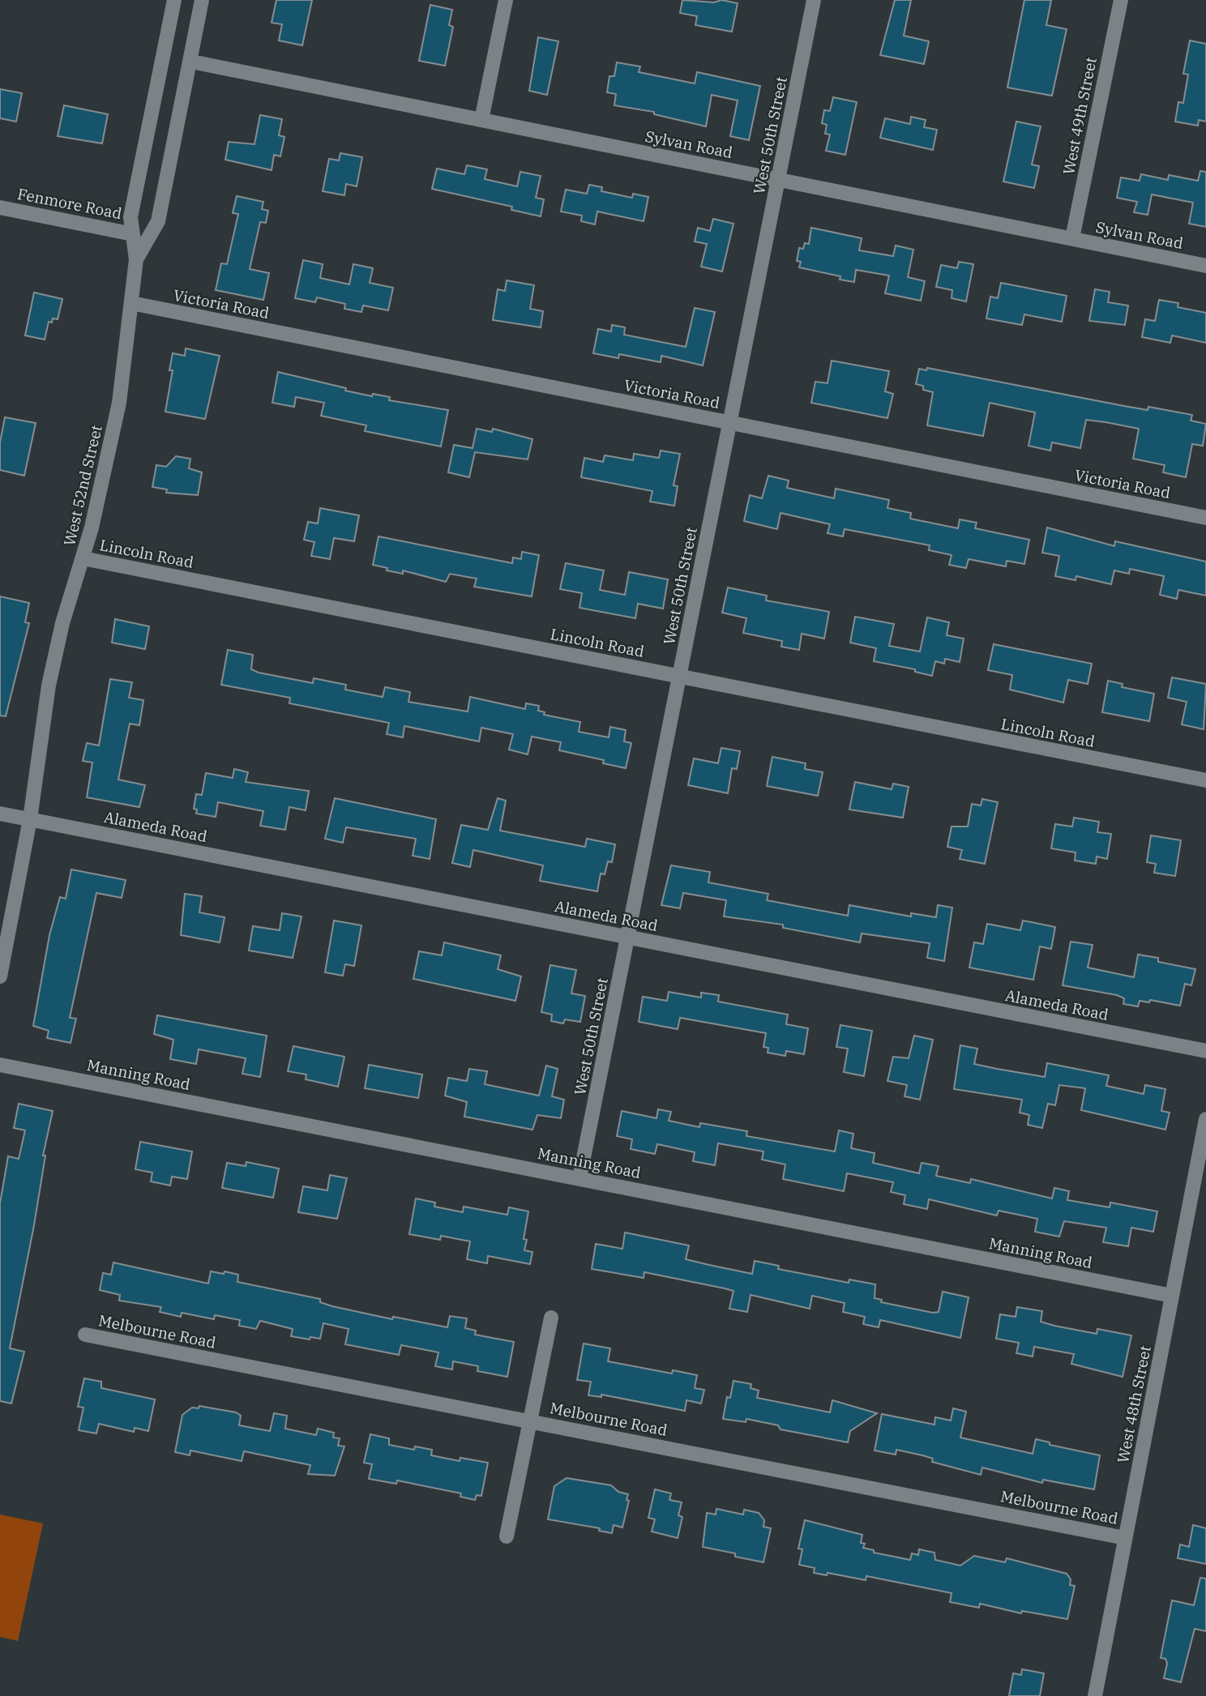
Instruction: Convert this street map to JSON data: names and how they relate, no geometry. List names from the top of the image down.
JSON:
{
  "streets": {
    "street": [
      "West 49th Street",
      "West 50th Street",
      "Sylvan Road",
      "Fenmore Road",
      "Victoria Road",
      "West 52nd Street",
      "Lincoln Road",
      "Alameda Road",
      "Manning Road",
      "Melbourne Road",
      "West 48th Street"
    ]
  },
  "crossings": [
    ["West 49th Street", "Sylvan Road"],
    ["West 50th Street", "Sylvan Road"],
    ["West 50th Street", "Victoria Road"],
    ["West 50th Street", "Lincoln Road"],
    ["West 50th Street", "Alameda Road"],
    ["West 50th Street", "Manning Road"],
    ["Fenmore Road", "West 52nd Street"],
    ["Victoria Road", "West 52nd Street"],
    ["West 52nd Street", "Lincoln Road"],
    ["West 52nd Street", "Alameda Road"],
    ["Manning Road", "West 48th Street"],
    ["Melbourne Road", "West 48th Street"]
  ]
}
